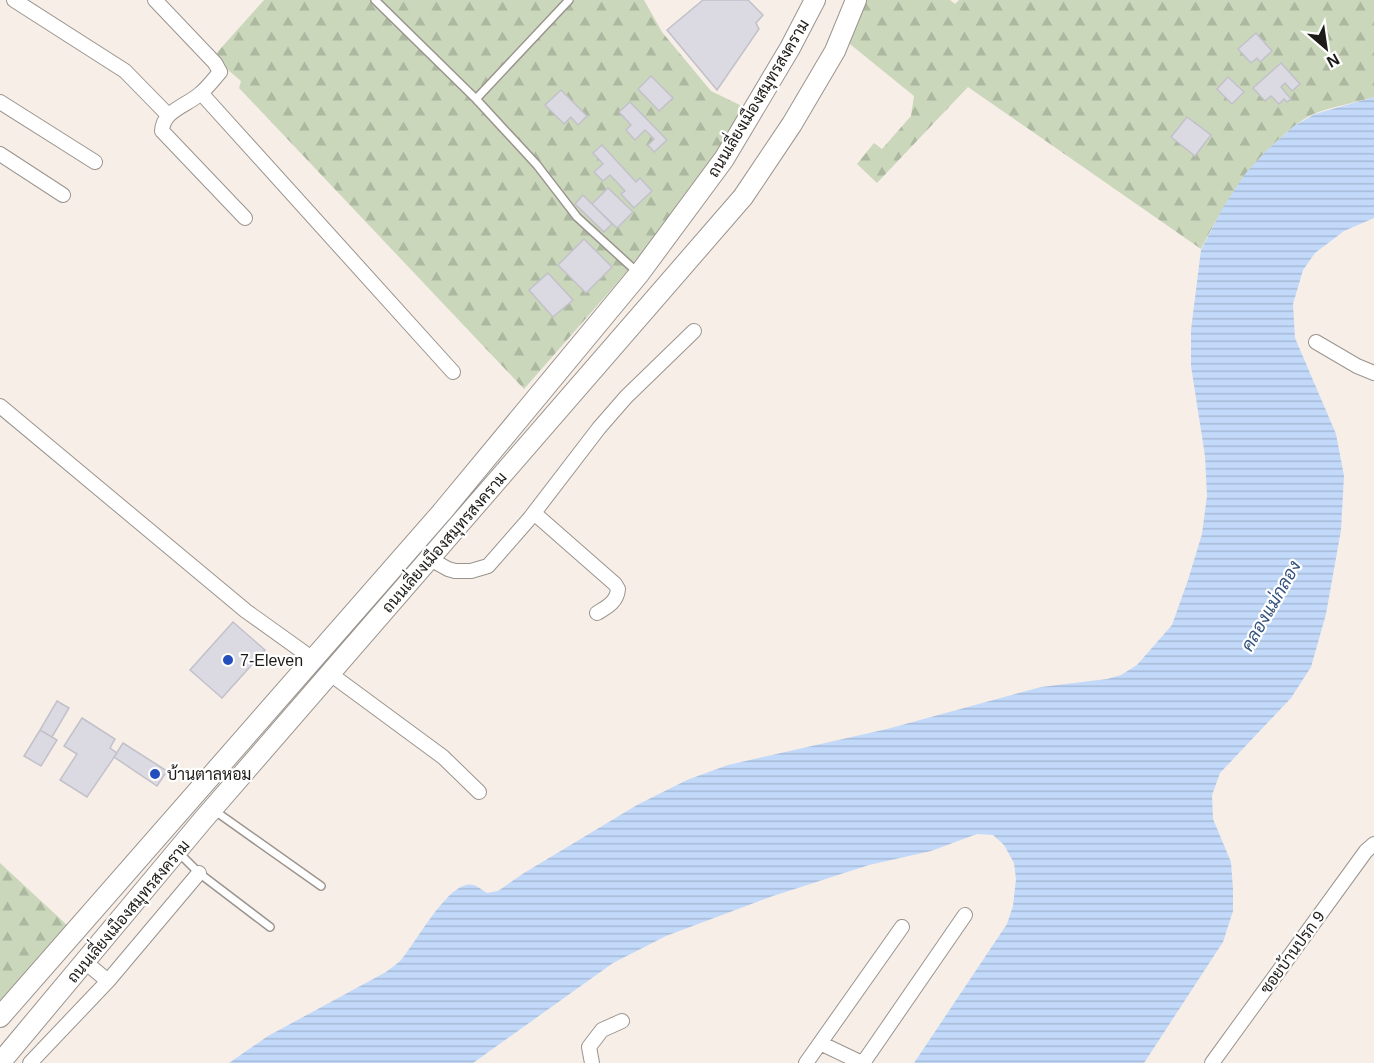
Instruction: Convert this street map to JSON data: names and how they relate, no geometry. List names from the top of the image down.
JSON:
{
  "streets": {
    "main road": ["ถนนเลี่ยงเมืองสมุทรสงคราม"],
    "street": ["ซอยบ้านปรก 9"]
  },
  "water": ["คลองแม่กลอง"],
  "places": ["7-Eleven", "บ้านตาลหอม"],
  "north": "bottom right"
}
